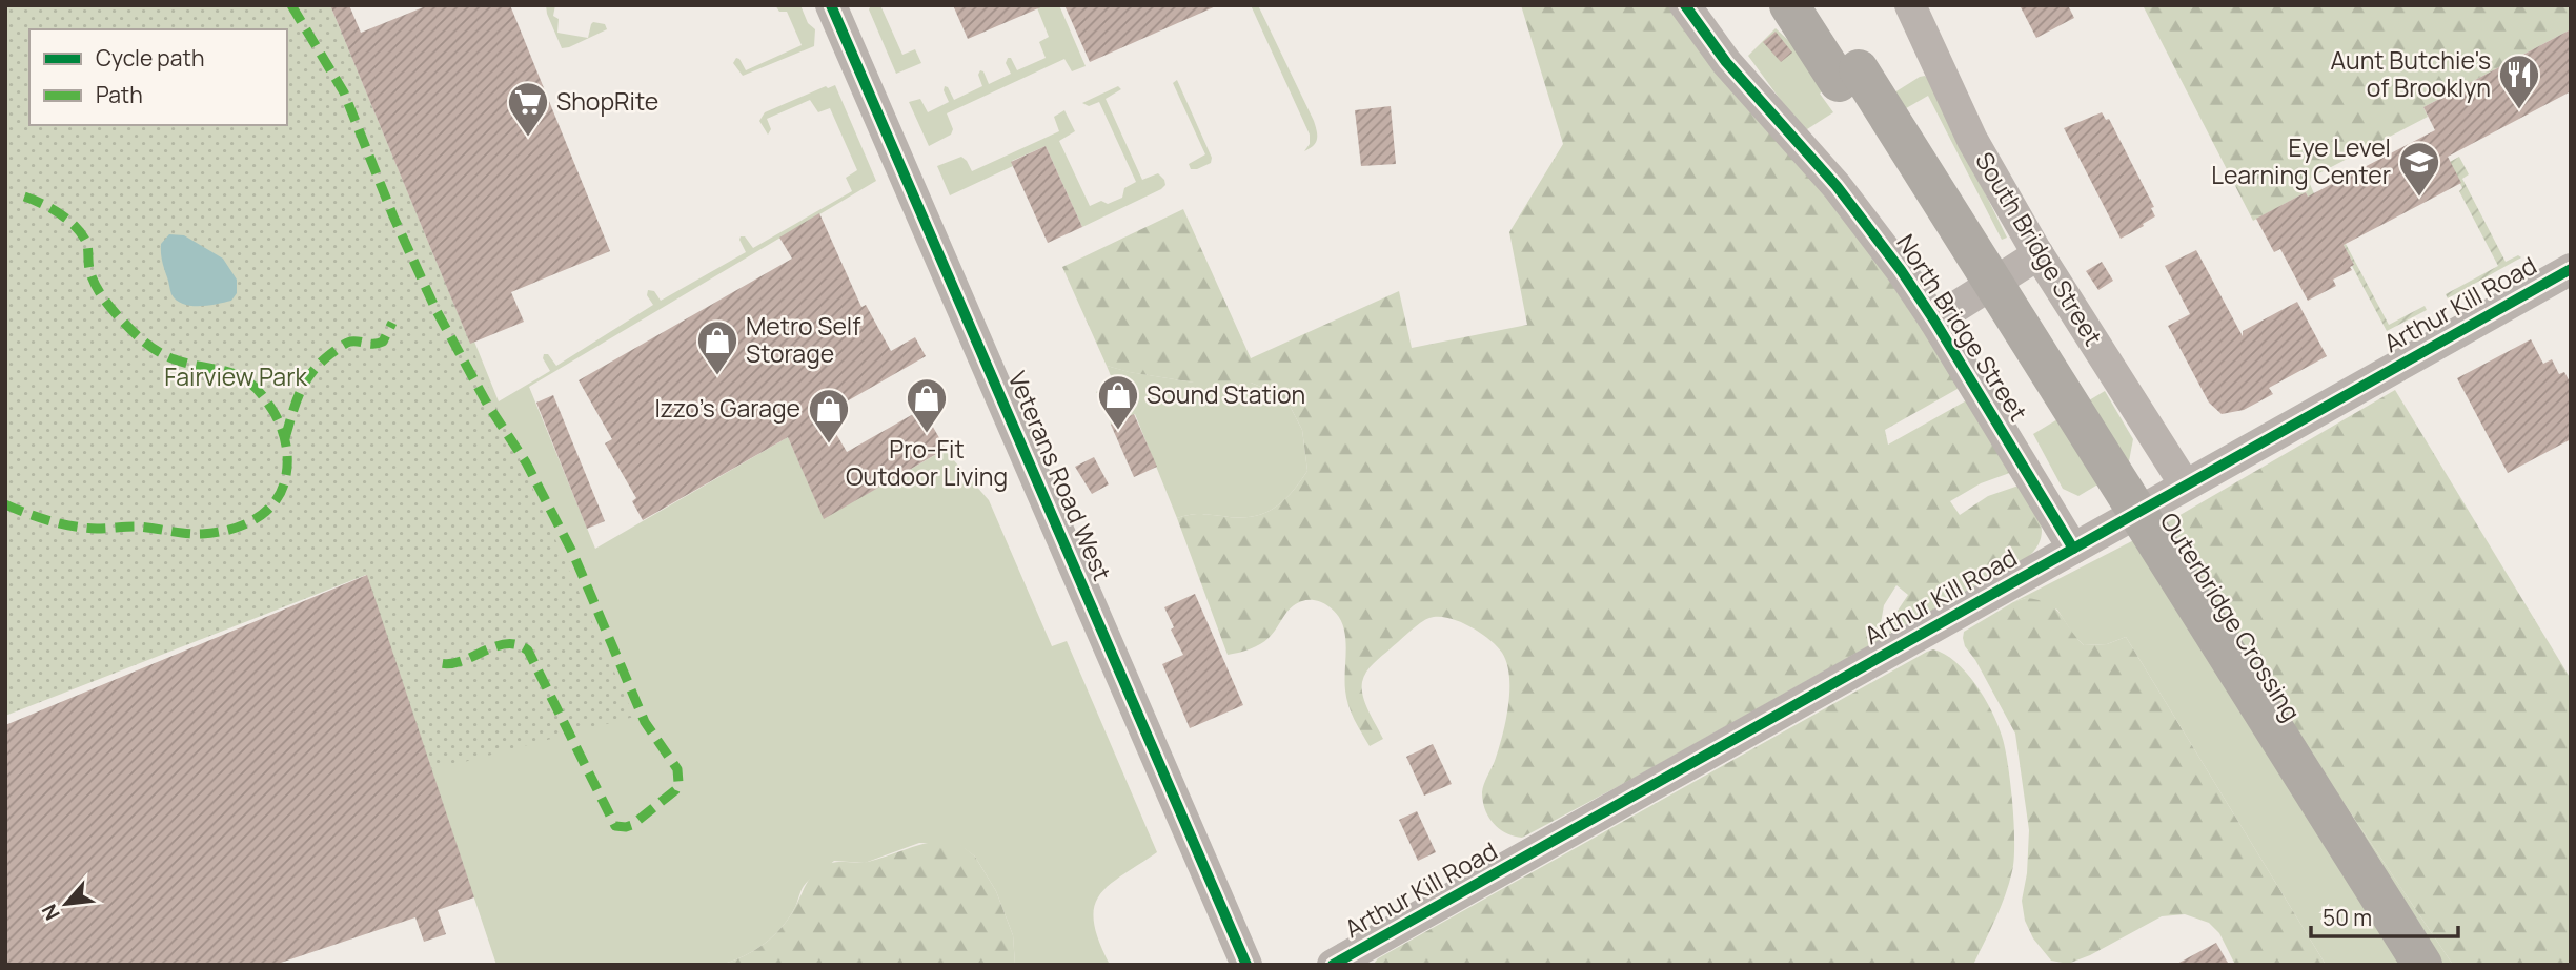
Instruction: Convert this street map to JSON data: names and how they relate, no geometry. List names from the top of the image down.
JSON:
{
  "streets": {
    "highway": ["Outerbridge Crossing"],
    "street": [
      "South Bridge Street",
      "Arthur Kill Road",
      "North Bridge Street",
      "Veterans Road West"
    ]
  },
  "crossings": [
    ["South Bridge Street", "Arthur Kill Road"],
    ["Arthur Kill Road", "North Bridge Street"]
  ],
  "parks": ["Fairview Park"],
  "places": {
    "restaurant": ["Aunt Butchie's of Brooklyn"],
    "supermarket": ["ShopRite"],
    "school or university": ["Eye Level Learning Center"],
    "shop": [
      "Metro Self Storage",
      "Sound Station",
      "Pro-Fit Outdoor Living",
      "Izzo's Garage"
    ]
  },
  "legend": ["Cycle path", "Path"],
  "scale_bar": "50 m",
  "north": "bottom left"
}
